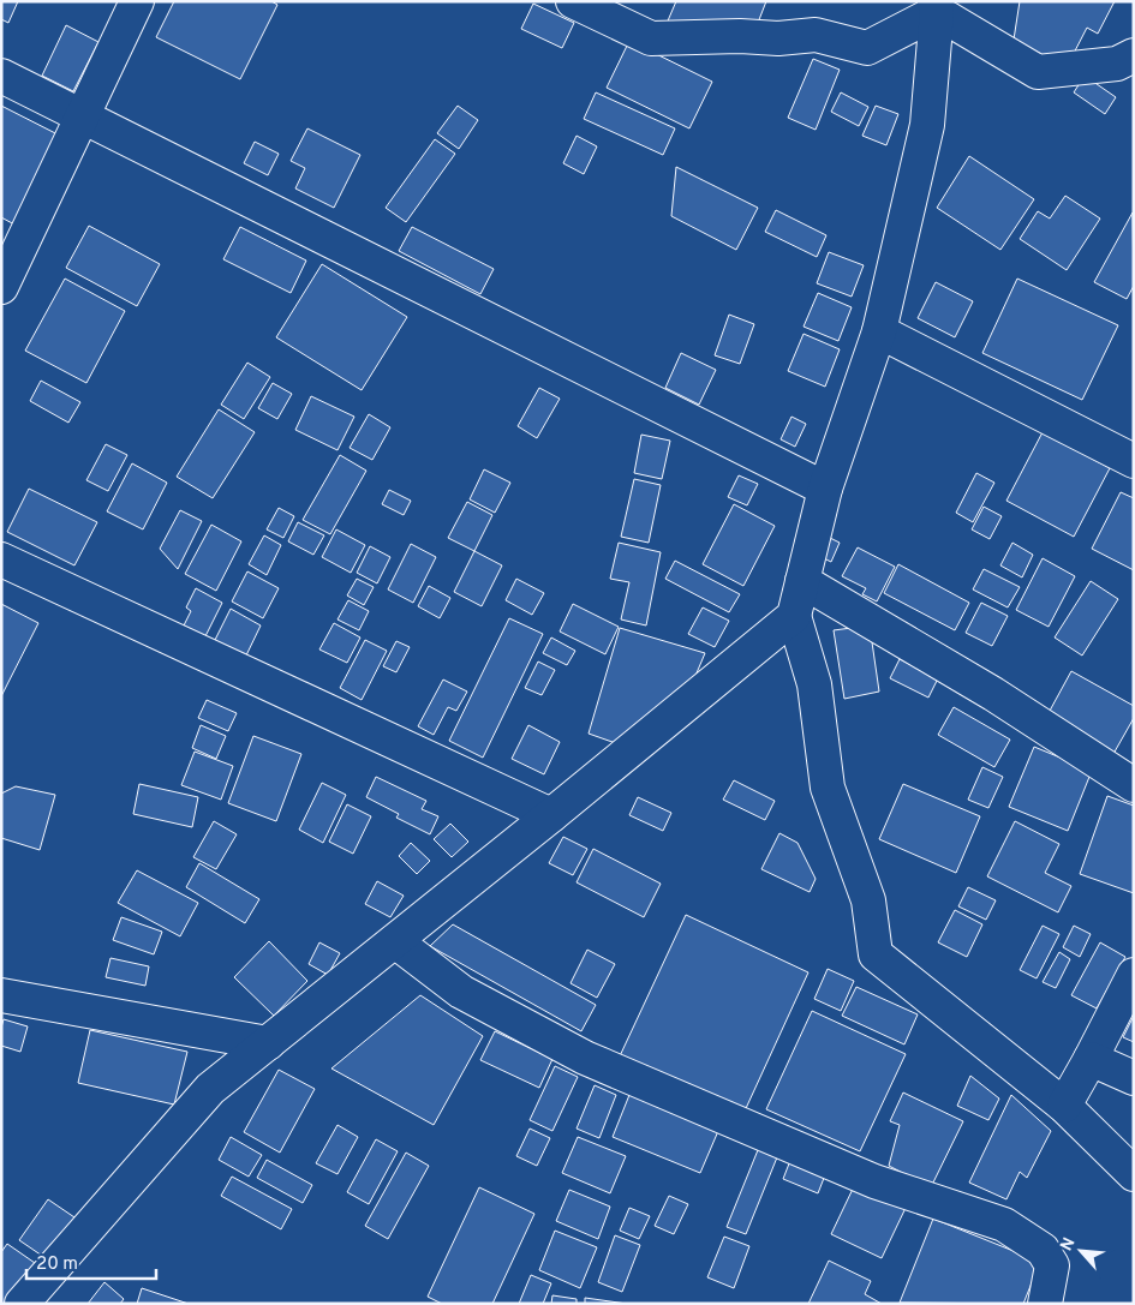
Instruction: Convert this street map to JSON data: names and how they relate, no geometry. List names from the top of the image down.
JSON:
{
  "scale_bar": "20 m",
  "north": "top left"
}
